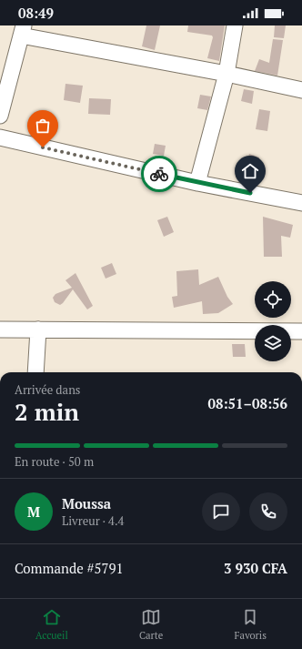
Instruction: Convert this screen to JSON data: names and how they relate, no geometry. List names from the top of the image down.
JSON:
{
  "page": {
    "status": "08:49",
    "heading": ["2 min", "Arrivée dans", "08:51–08:56"],
    "panel": [
      "Moussa",
      "Livreur · 4.4",
      "Commande #5791",
      "3 930 CFA"
    ],
    "bar": "En route · 50 m",
    "round": "M",
    "tabs": ["Accueil", "Carte", "Favoris"]
  }
}
